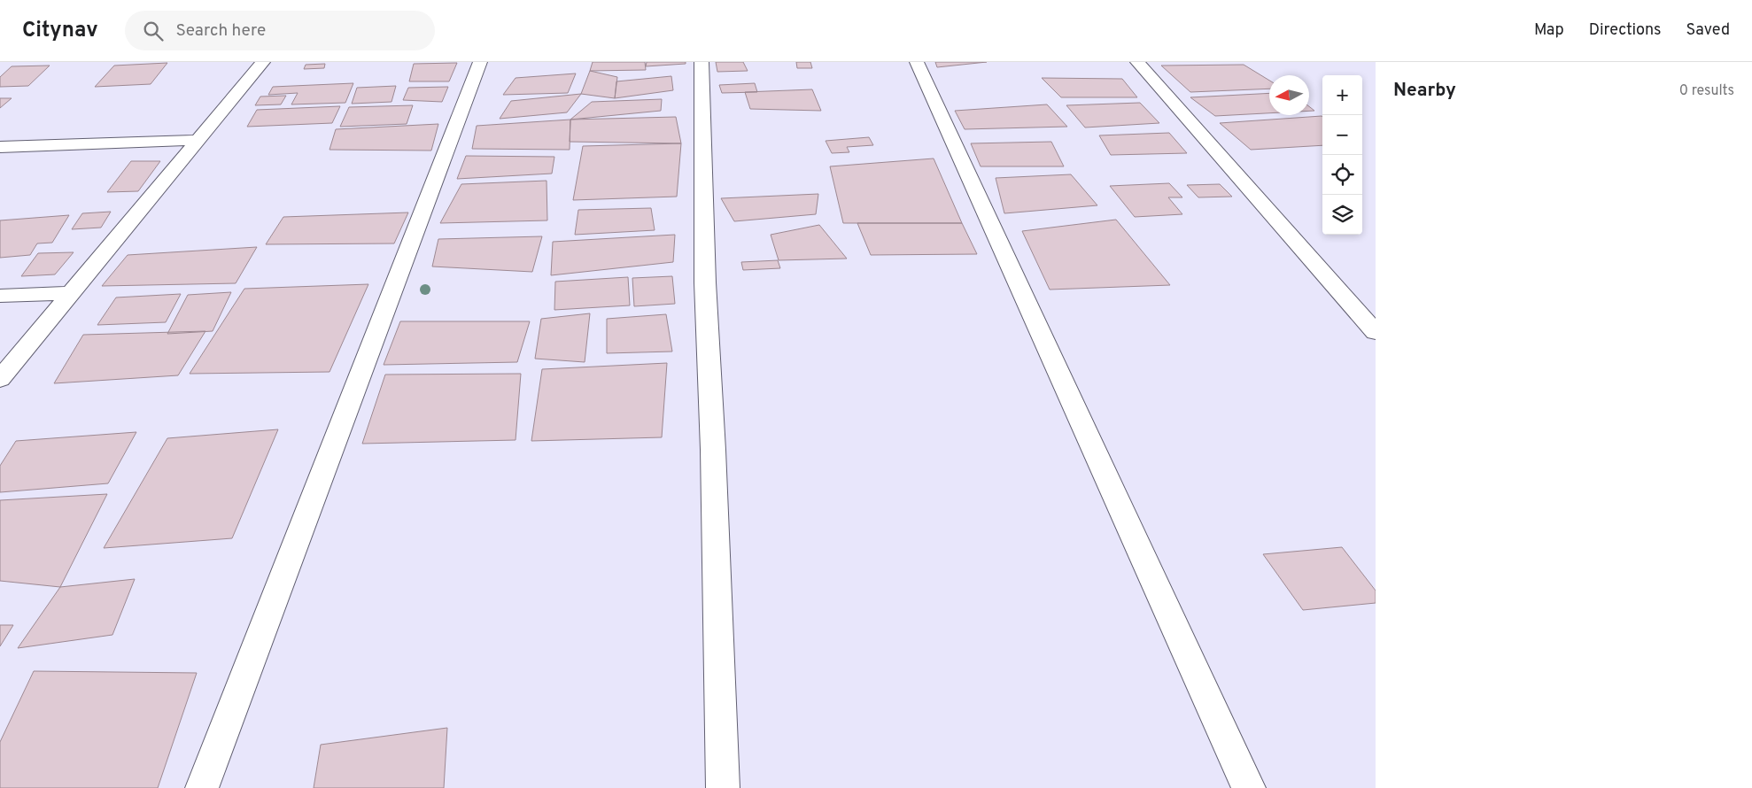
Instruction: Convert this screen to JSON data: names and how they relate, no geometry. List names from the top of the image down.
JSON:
{
  "north": "left",
  "page": {
    "header": "Citynav",
    "search": "Search here",
    "nav": ["Map", "Directions", "Saved"],
    "heading": ["Nearby", "0 results"],
    "map_buttons": ["+", "−"]
  }
}
